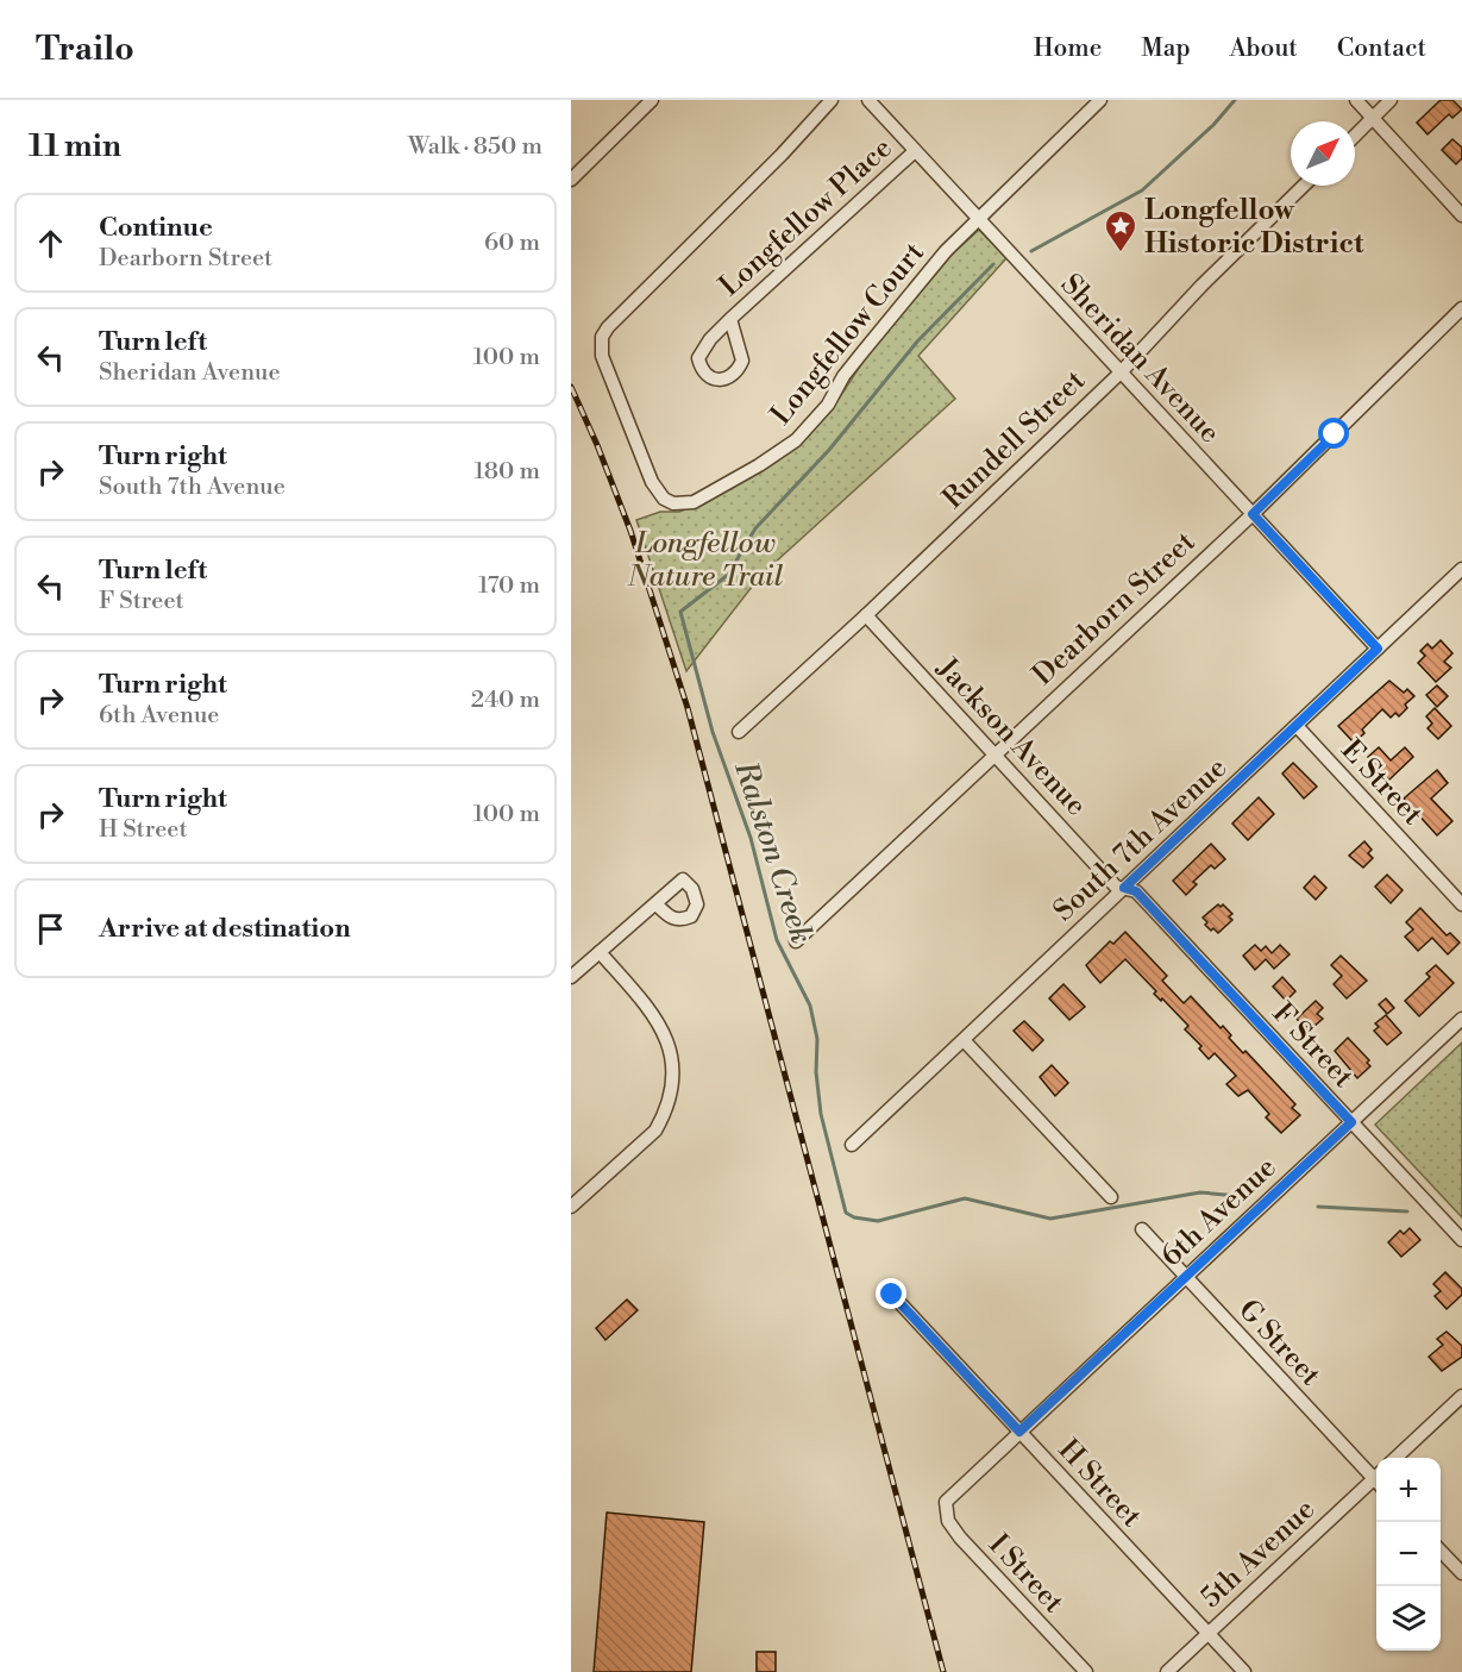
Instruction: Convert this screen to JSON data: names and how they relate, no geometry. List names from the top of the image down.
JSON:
{
  "streets": {
    "street": [
      "Longfellow Place",
      "Longfellow Court",
      "Sheridan Avenue",
      "Rundell Street",
      "Dearborn Street",
      "Jackson Avenue",
      "E Street",
      "South 7th Avenue",
      "F Street",
      "6th Avenue",
      "G Street",
      "H Street",
      "5th Avenue",
      "I Street"
    ]
  },
  "crossings": [
    ["Longfellow Place", "Sheridan Avenue"],
    ["Longfellow Court", "Sheridan Avenue"],
    ["Sheridan Avenue", "Rundell Street"],
    ["Sheridan Avenue", "Dearborn Street"],
    ["Sheridan Avenue", "South 7th Avenue"],
    ["Rundell Street", "Jackson Avenue"],
    ["Dearborn Street", "Jackson Avenue"],
    ["Jackson Avenue", "South 7th Avenue"],
    ["Jackson Avenue", "F Street"],
    ["E Street", "South 7th Avenue"],
    ["South 7th Avenue", "F Street"],
    ["F Street", "6th Avenue"],
    ["6th Avenue", "G Street"],
    ["6th Avenue", "H Street"],
    ["6th Avenue", "I Street"],
    ["H Street", "5th Avenue"]
  ],
  "water": ["Ralston Creek"],
  "parks": ["Longfellow Nature Trail"],
  "places": {
    "place": ["Longfellow Historic District"]
  },
  "north": "top right",
  "page": {
    "header": "Trailo",
    "nav": [
      "Home",
      "Map",
      "About",
      "Contact"
    ],
    "heading": ["11 min", "Walk · 850 m"],
    "list": [
      ["Continue", "Dearborn Street", "60 m"],
      ["Turn left", "Sheridan Avenue", "100 m"],
      ["Turn right", "South 7th Avenue", "180 m"],
      ["Turn left", "F Street", "170 m"],
      ["Turn right", "6th Avenue", "240 m"],
      ["Turn right", "H Street", "100 m"],
      "Arrive at destination"
    ],
    "map_buttons": ["+", "−"]
  }
}
